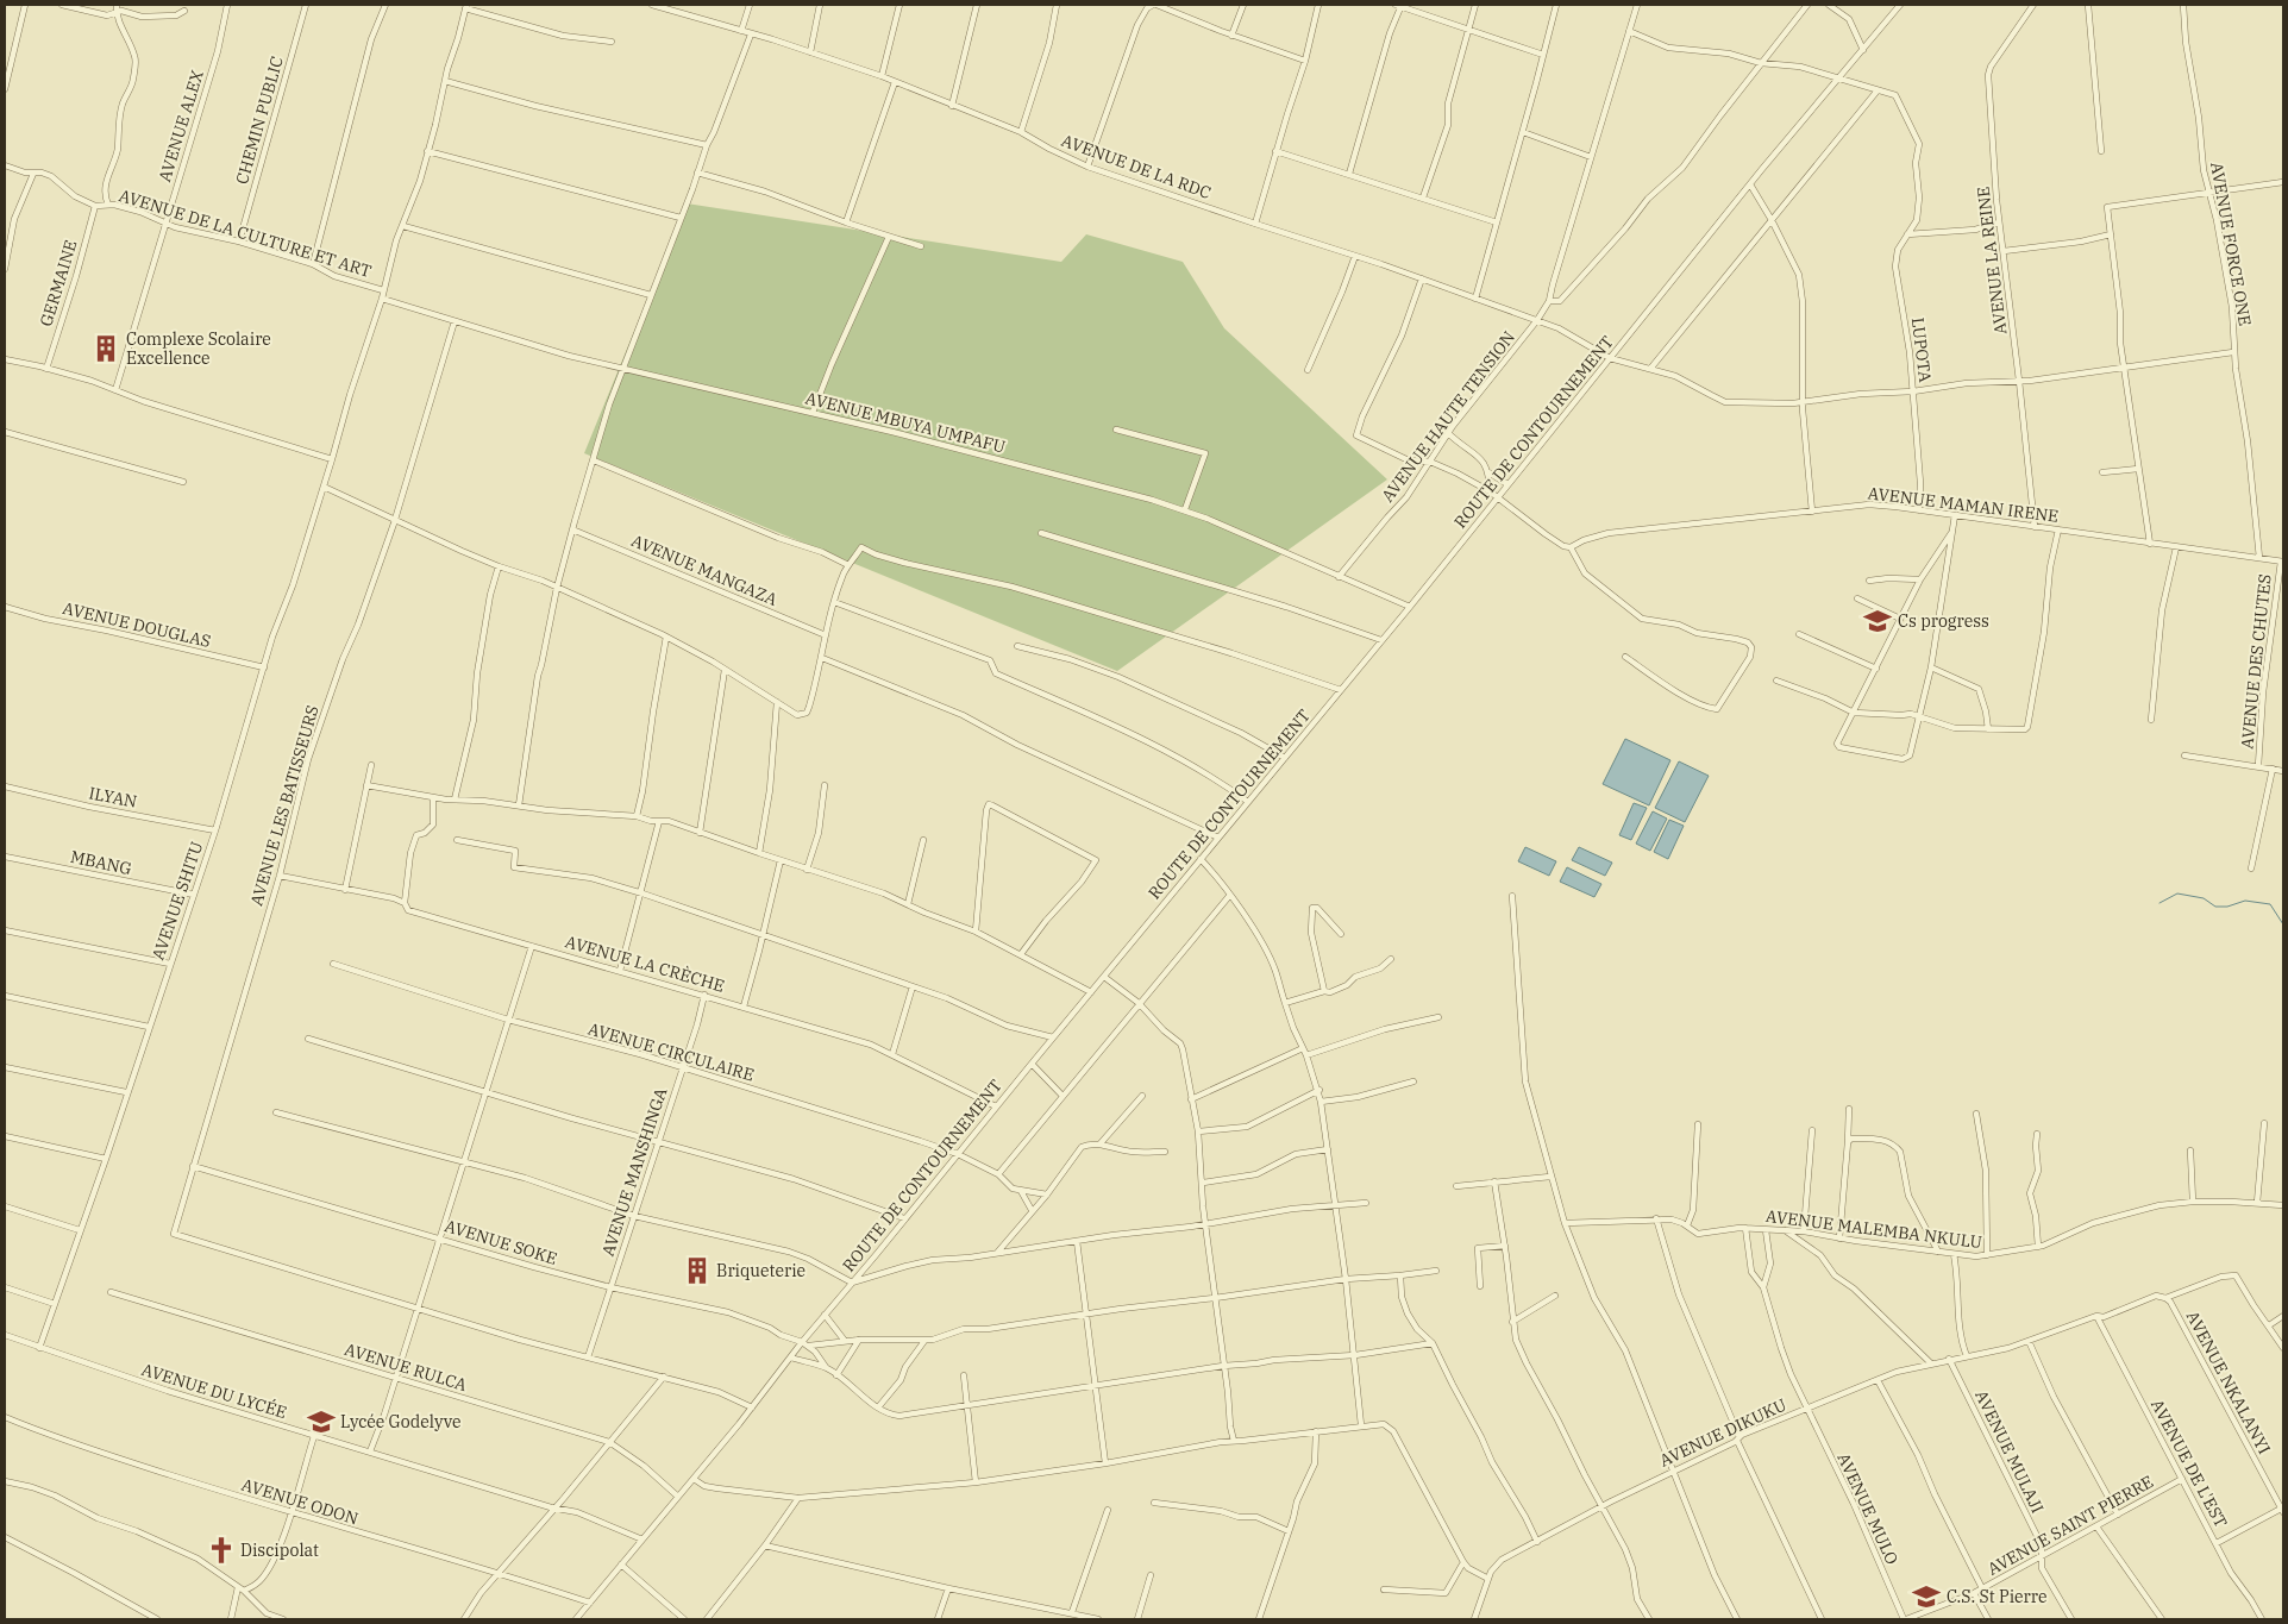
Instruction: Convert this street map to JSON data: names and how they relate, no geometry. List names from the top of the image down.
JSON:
{
  "streets": {
    "street": [
      "CHEMIN PUBLIC",
      "AVENUE ALEX",
      "AVENUE DE LA RDC",
      "AVENUE DE LA CULTURE ET ART",
      "AVENUE FORCE ONE",
      "AVENUE LA REINE",
      "GERMAINE",
      "LUPOTA",
      "AVENUE HAUTE TENSION",
      "AVENUE MBUYA UMPAFU",
      "ROUTE DE CONTOURNEMENT",
      "AVENUE MAMAN IRENE",
      "AVENUE MANGAZA",
      "AVENUE DOUGLAS",
      "AVENUE DES CHUTES",
      "ILYAN",
      "AVENUE LES BATISSEURS",
      "MBANG",
      "AVENUE SHITU",
      "AVENUE LA CRÈCHE",
      "AVENUE CIRCULAIRE",
      "AVENUE MANSHINGA",
      "AVENUE MALEMBA NKULU",
      "AVENUE SOKE",
      "AVENUE RULCA",
      "AVENUE NKALANYI",
      "AVENUE DU LYCÉE",
      "AVENUE DIKUKU",
      "AVENUE MULAJI",
      "AVENUE DE L'EST",
      "AVENUE ODON",
      "AVENUE MULO",
      "AVENUE SAINT PIERRE"
    ]
  },
  "crossings": [
    ["CHEMIN PUBLIC", "AVENUE DE LA CULTURE ET ART"],
    ["AVENUE ALEX", "AVENUE DE LA CULTURE ET ART"],
    ["AVENUE DE LA RDC", "AVENUE FORCE ONE"],
    ["AVENUE DE LA RDC", "AVENUE LA REINE"],
    ["AVENUE DE LA RDC", "LUPOTA"],
    ["AVENUE DE LA RDC", "AVENUE HAUTE TENSION"],
    ["AVENUE DE LA RDC", "ROUTE DE CONTOURNEMENT"],
    ["AVENUE DE LA CULTURE ET ART", "GERMAINE"],
    ["AVENUE DE LA CULTURE ET ART", "AVENUE SHITU"],
    ["AVENUE FORCE ONE", "AVENUE MAMAN IRENE"],
    ["AVENUE LA REINE", "AVENUE MAMAN IRENE"],
    ["LUPOTA", "AVENUE HAUTE TENSION"],
    ["LUPOTA", "ROUTE DE CONTOURNEMENT"],
    ["LUPOTA", "AVENUE MAMAN IRENE"],
    ["AVENUE HAUTE TENSION", "AVENUE MBUYA UMPAFU"],
    ["AVENUE MBUYA UMPAFU", "ROUTE DE CONTOURNEMENT"],
    ["AVENUE MBUYA UMPAFU", "AVENUE LES BATISSEURS"],
    ["AVENUE MBUYA UMPAFU", "AVENUE SHITU"],
    ["ROUTE DE CONTOURNEMENT", "AVENUE LA CRÈCHE"],
    ["ROUTE DE CONTOURNEMENT", "AVENUE CIRCULAIRE"],
    ["ROUTE DE CONTOURNEMENT", "AVENUE SOKE"],
    ["ROUTE DE CONTOURNEMENT", "AVENUE RULCA"],
    ["ROUTE DE CONTOURNEMENT", "AVENUE DU LYCÉE"],
    ["ROUTE DE CONTOURNEMENT", "AVENUE ODON"],
    ["AVENUE MAMAN IRENE", "AVENUE DES CHUTES"],
    ["AVENUE DOUGLAS", "AVENUE SHITU"],
    ["ILYAN", "AVENUE SHITU"],
    ["AVENUE LES BATISSEURS", "AVENUE LA CRÈCHE"],
    ["AVENUE LES BATISSEURS", "AVENUE SOKE"],
    ["MBANG", "AVENUE SHITU"],
    ["AVENUE SHITU", "AVENUE DU LYCÉE"],
    ["AVENUE LA CRÈCHE", "AVENUE MANSHINGA"],
    ["AVENUE CIRCULAIRE", "AVENUE MANSHINGA"],
    ["AVENUE MANSHINGA", "AVENUE SOKE"],
    ["AVENUE MALEMBA NKULU", "AVENUE MULO"],
    ["AVENUE NKALANYI", "AVENUE DIKUKU"],
    ["AVENUE DIKUKU", "AVENUE MULAJI"],
    ["AVENUE DIKUKU", "AVENUE DE L'EST"],
    ["AVENUE DIKUKU", "AVENUE MULO"],
    ["AVENUE MULAJI", "AVENUE SAINT PIERRE"],
    ["AVENUE DE L'EST", "AVENUE SAINT PIERRE"],
    ["AVENUE MULO", "AVENUE SAINT PIERRE"]
  ],
  "places": {
    "building": ["Complexe Scolaire Excellence", "Briqueterie"],
    "school or university": ["Cs progress", "Lycée Godelyve", "C.S. St Pierre"],
    "church": ["Discipolat"]
  }
}
